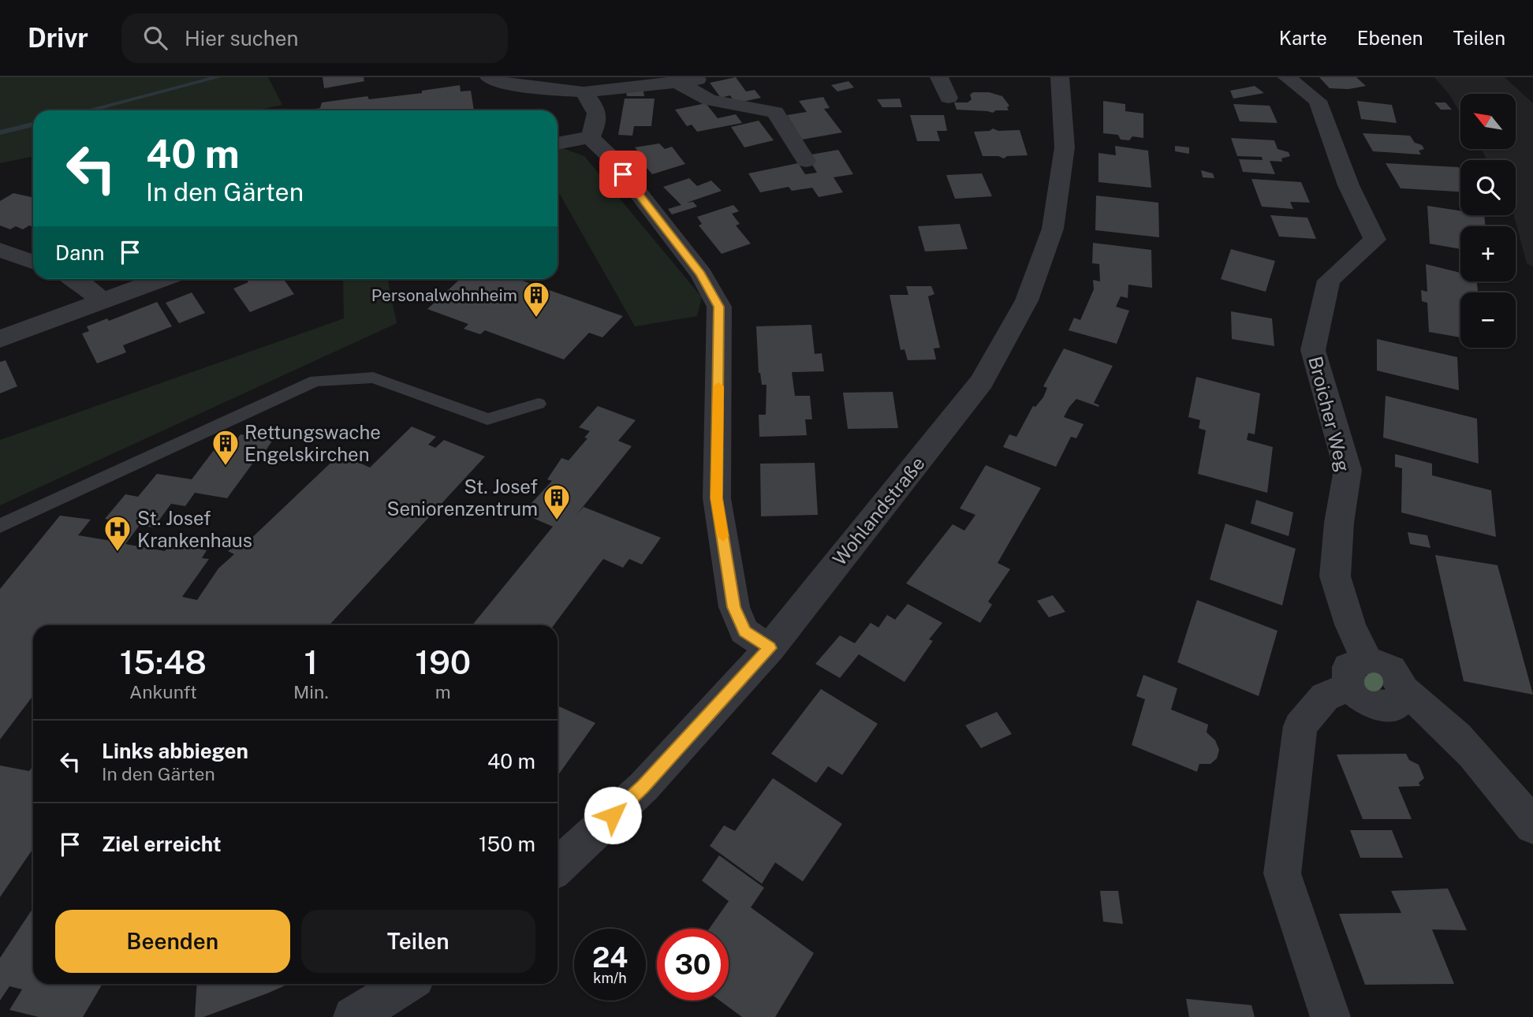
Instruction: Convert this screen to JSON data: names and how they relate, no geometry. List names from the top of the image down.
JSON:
{
  "streets": {
    "street": ["Broicher Weg", "Wohlandstraße"]
  },
  "places": {
    "building": ["Personalwohnheim", "Rettungswache Engelskirchen", "St. Josef Seniorenzentrum"],
    "hospital": ["St. Josef Krankenhaus"]
  },
  "north": "top left",
  "page": {
    "header": "Drivr",
    "search": "Hier suchen",
    "nav": ["Karte", "Ebenen", "Teilen"],
    "map_buttons": ["+", "−"],
    "turn": ["40 m", "In den Gärten"],
    "then": "Dann",
    "eta": [
      "15:48",
      "Ankunft",
      "1",
      "Min.",
      "190",
      "m"
    ],
    "list": [
      {
        "name": "Links abbiegen",
        "note": "In den Gärten",
        "value": "40 m"
      },
      {
        "name": "Ziel erreicht",
        "value": "150 m"
      }
    ],
    "buttons": ["Beenden", "Teilen"],
    "speed": "24 km/h",
    "limit": "30"
  }
}
